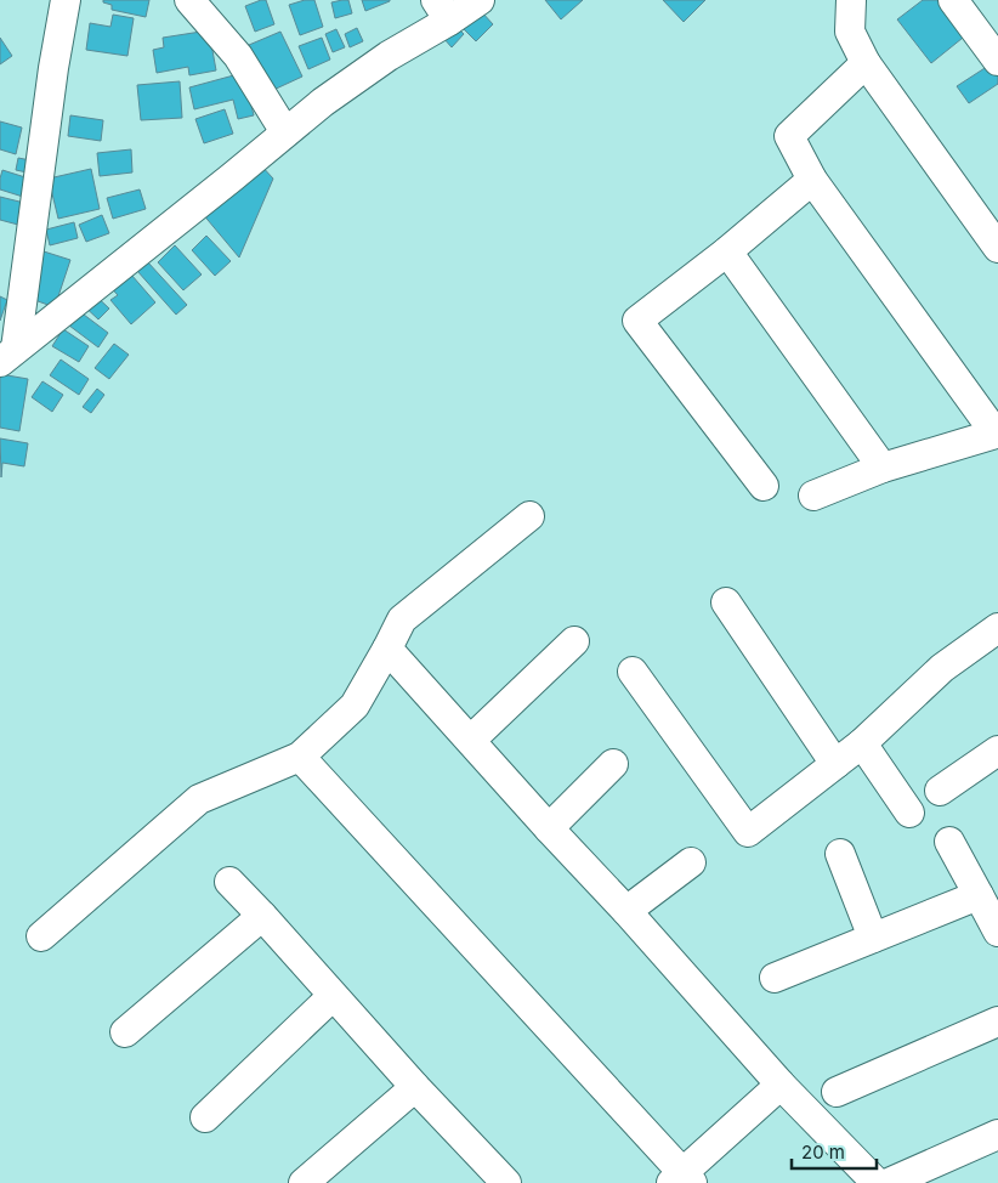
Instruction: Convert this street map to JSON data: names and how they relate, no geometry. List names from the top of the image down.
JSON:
{
  "scale_bar": "20 m"
}
